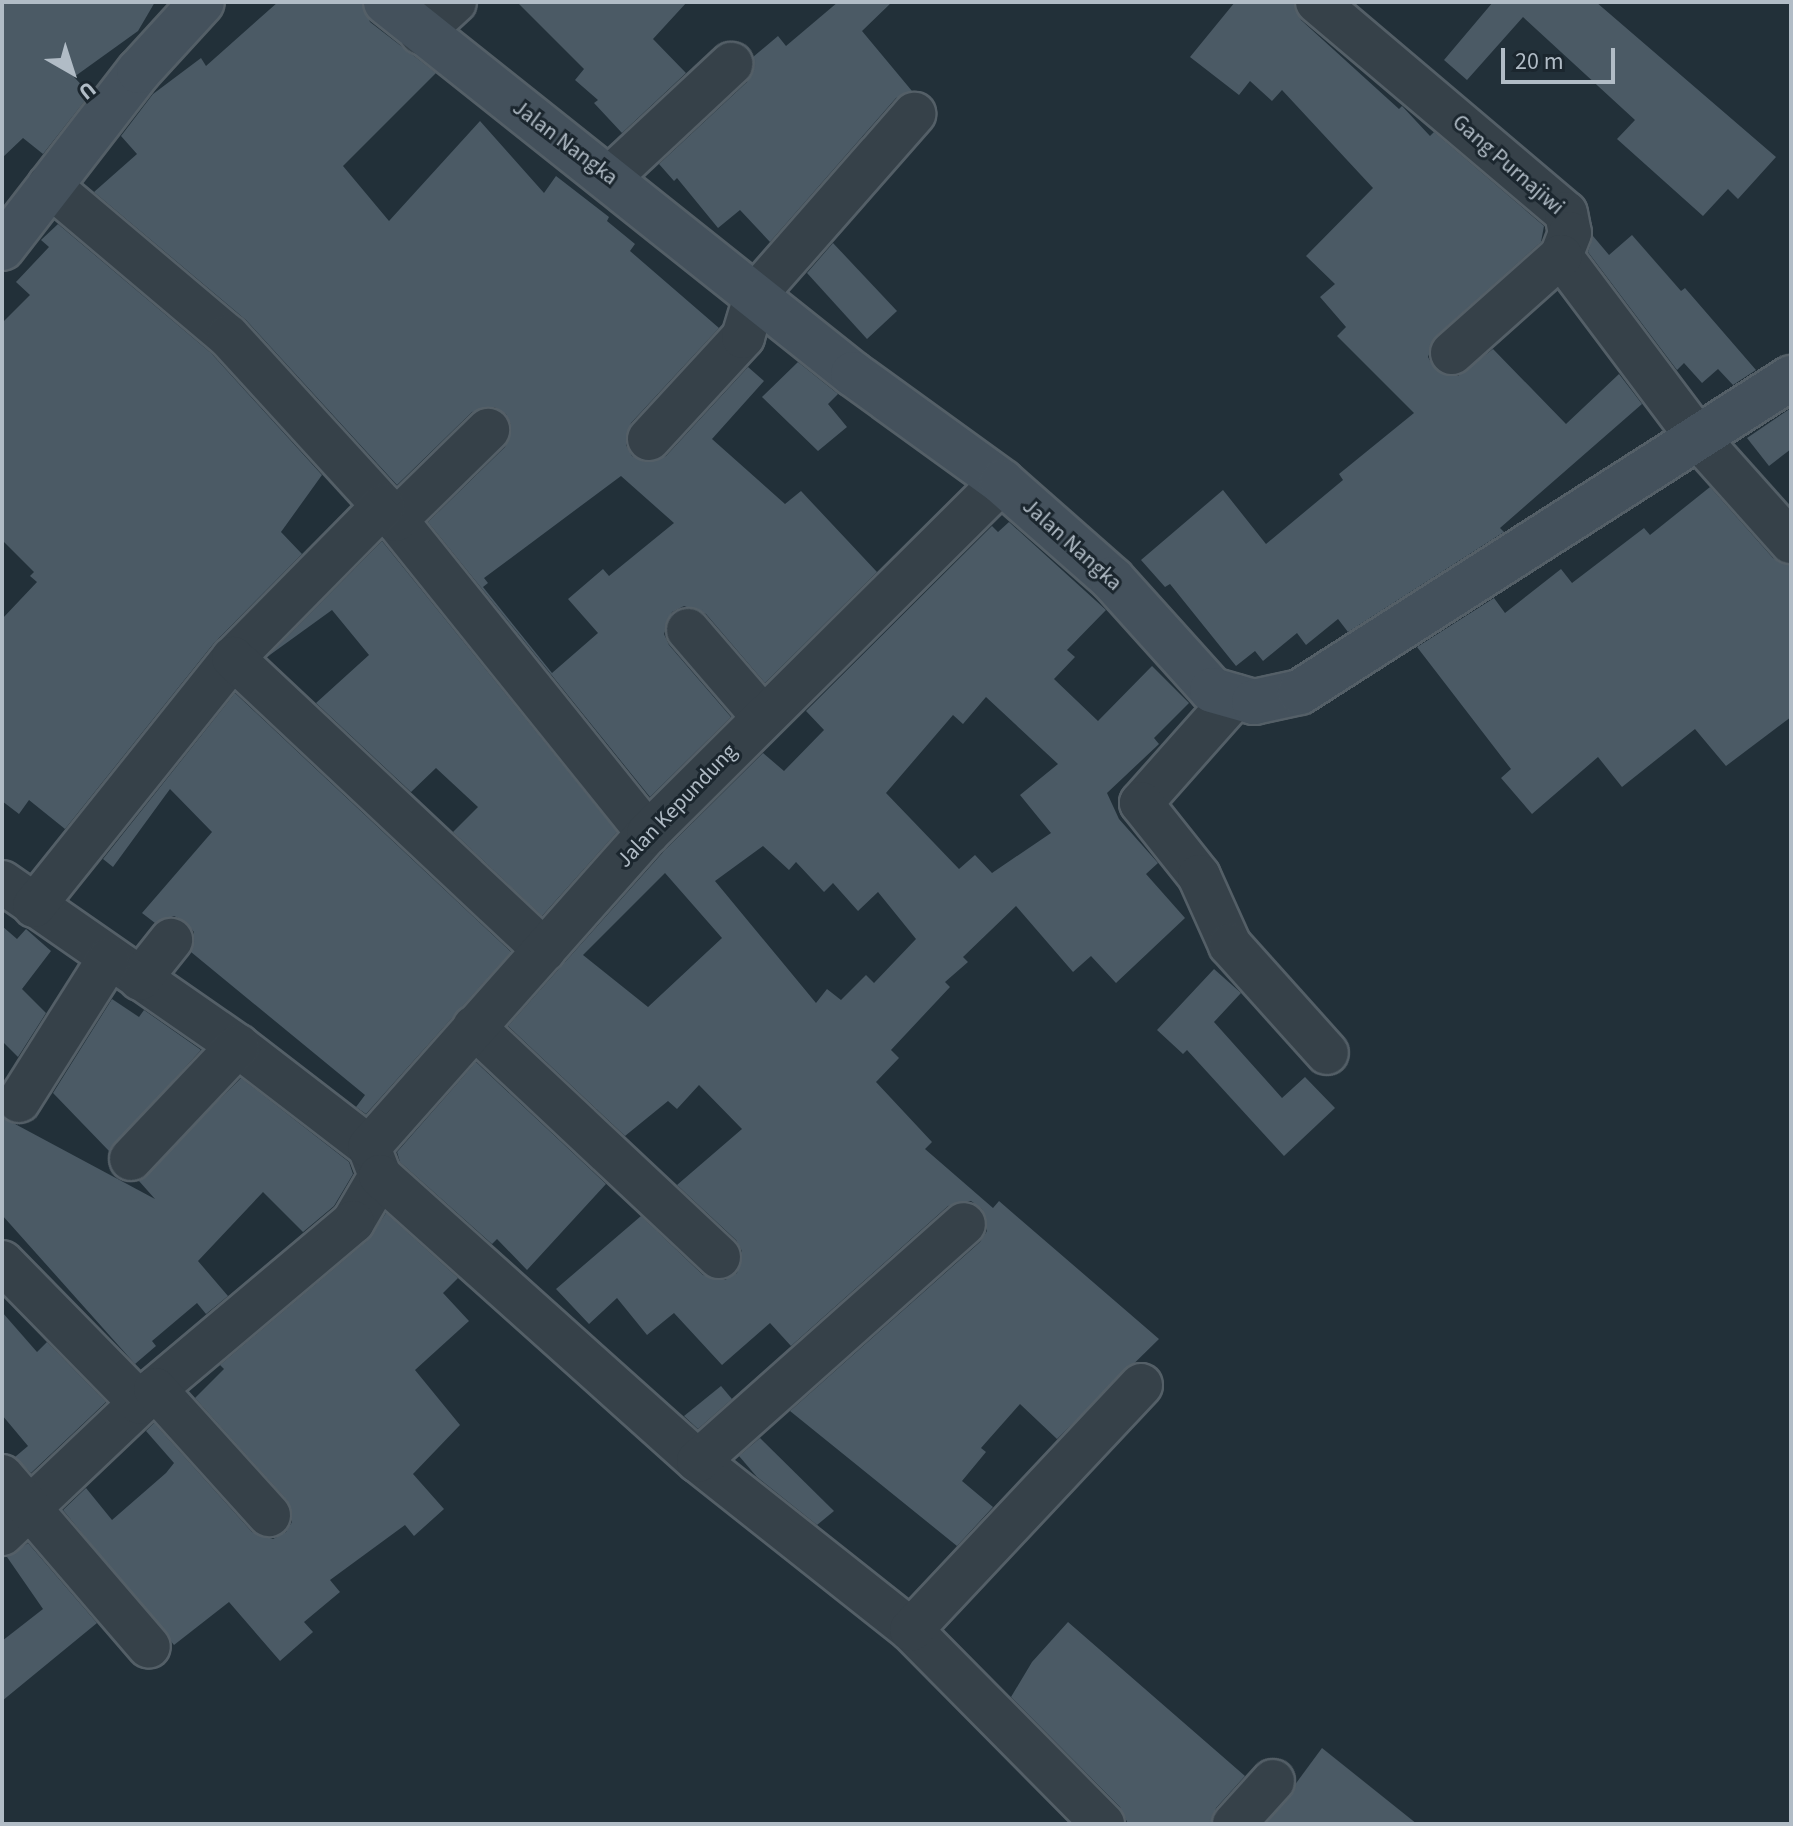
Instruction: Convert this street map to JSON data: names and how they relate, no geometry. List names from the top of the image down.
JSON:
{
  "streets": {
    "street": ["Jalan Nangka", "Gang Purnajiwi", "Jalan Kepundung"]
  },
  "crossings": [
    ["Jalan Nangka", "Jalan Kepundung"]
  ],
  "scale_bar": "20 m",
  "north": "bottom right"
}
